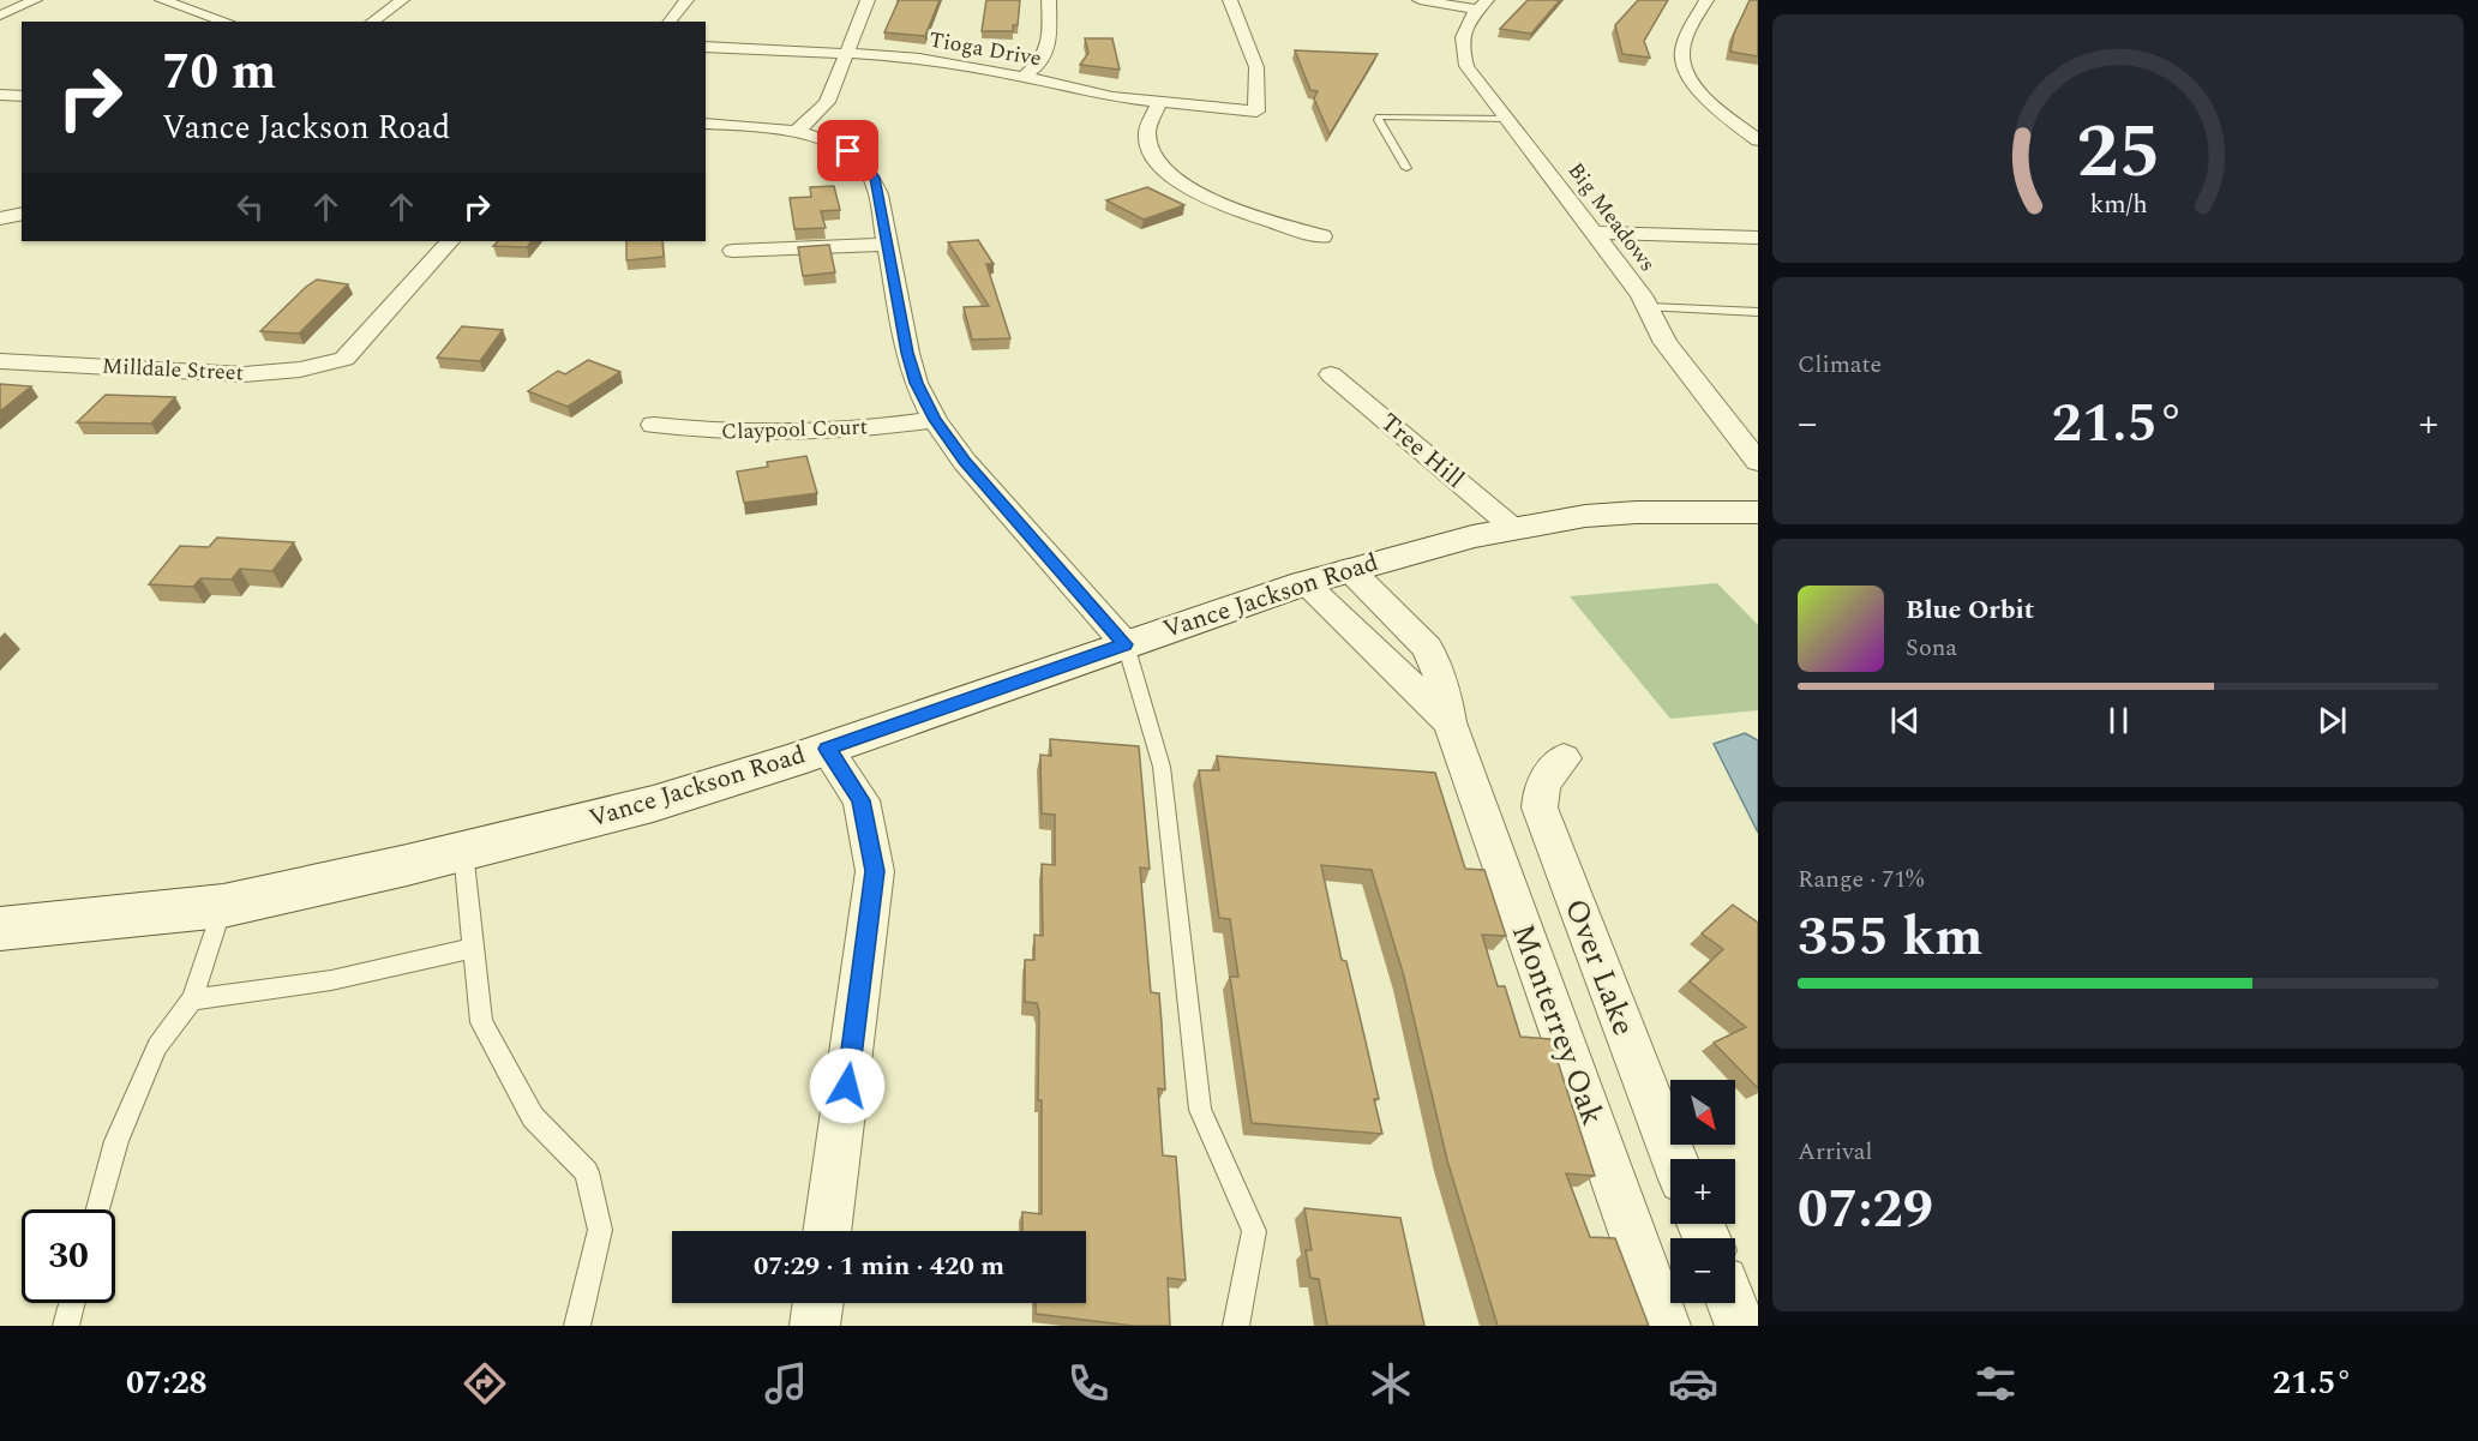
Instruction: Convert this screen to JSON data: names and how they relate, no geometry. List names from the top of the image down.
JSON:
{
  "streets": {
    "main road": ["Vance Jackson Road"],
    "street": [
      "Tioga Drive",
      "Big Meadows",
      "Milldale Street",
      "Claypool Court",
      "Tree Hill",
      "Over Lake",
      "Monterrey Oak"
    ]
  },
  "crossings": [
    ["Tree Hill", "Vance Jackson Road"],
    ["Vance Jackson Road", "Monterrey Oak"]
  ],
  "north": "bottom right",
  "page": {
    "turn": ["70 m", "Vance Jackson Road"],
    "tile": [
      "Climate",
      ["Range · 71%", "355 km"],
      ["Arrival", "07:29"]
    ],
    "heat": ["−", "21.5°", "+"],
    "song": ["Blue Orbit", "Sona"],
    "map_buttons": ["+", "−"],
    "limit": "30",
    "trip": "07:29 · 1 min · 420 m",
    "tabs": ["07:28", "21.5°"],
    "gauge": ["25", "km/h"]
  }
}
